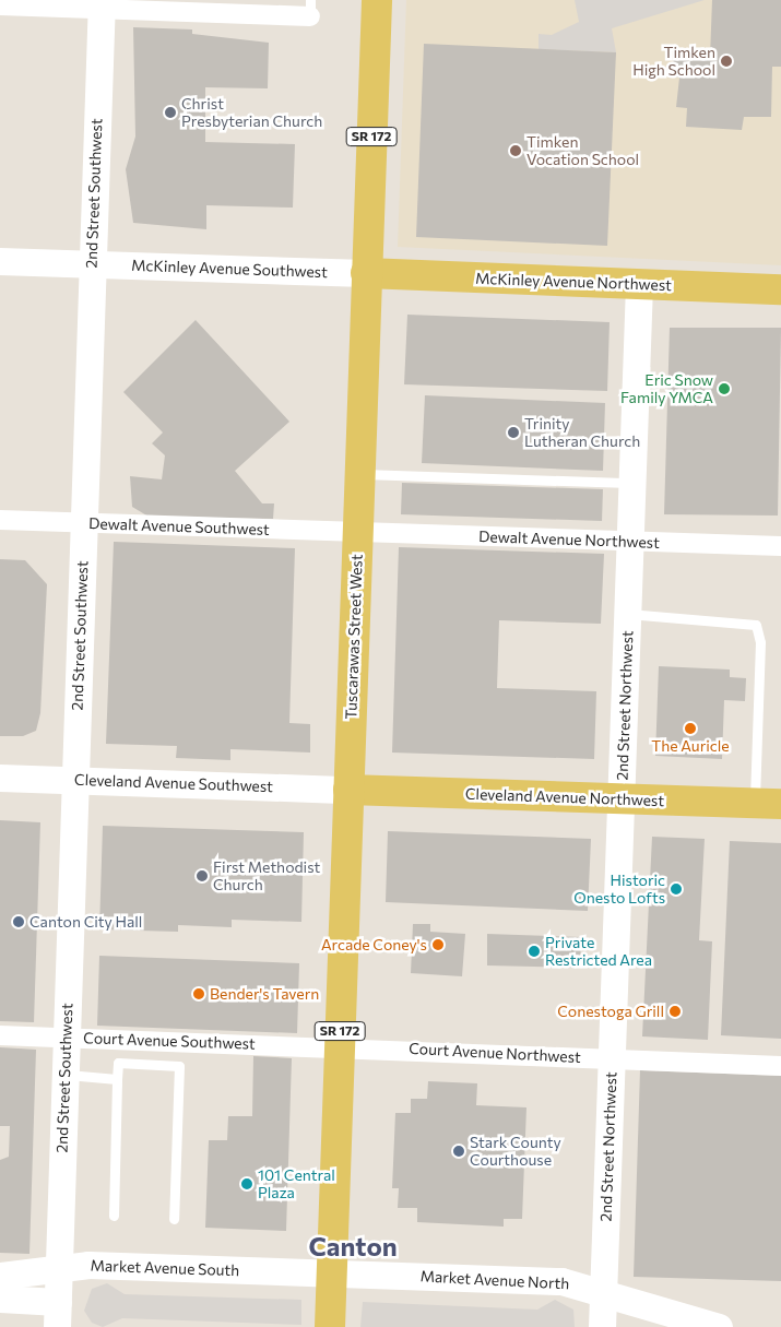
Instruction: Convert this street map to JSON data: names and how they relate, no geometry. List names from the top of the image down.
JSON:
{
  "streets": {
    "main road": [
      "SR 172",
      "McKinley Avenue Northwest",
      "Tuscarawas Street West",
      "Cleveland Avenue Northwest"
    ],
    "street": [
      "2nd Street Southwest",
      "McKinley Avenue Southwest",
      "Dewalt Avenue Southwest",
      "Dewalt Avenue Northwest",
      "2nd Street Northwest",
      "Cleveland Avenue Southwest",
      "Court Avenue Southwest",
      "Court Avenue Northwest",
      "Market Avenue South",
      "Market Avenue North"
    ]
  },
  "crossings": [
    ["SR 172", "Tuscarawas Street West"],
    ["SR 172", "Market Avenue South"],
    ["SR 172", "Market Avenue North"],
    ["2nd Street Southwest", "McKinley Avenue Southwest"],
    ["2nd Street Southwest", "Dewalt Avenue Southwest"],
    ["2nd Street Southwest", "Cleveland Avenue Southwest"],
    ["2nd Street Southwest", "Court Avenue Southwest"],
    ["2nd Street Southwest", "Market Avenue South"],
    ["McKinley Avenue Southwest", "McKinley Avenue Northwest"],
    ["McKinley Avenue Southwest", "Tuscarawas Street West"],
    ["McKinley Avenue Northwest", "Tuscarawas Street West"],
    ["McKinley Avenue Northwest", "2nd Street Northwest"],
    ["Dewalt Avenue Southwest", "Dewalt Avenue Northwest"],
    ["Dewalt Avenue Southwest", "Tuscarawas Street West"],
    ["Dewalt Avenue Northwest", "Tuscarawas Street West"],
    ["Dewalt Avenue Northwest", "2nd Street Northwest"],
    ["Tuscarawas Street West", "Cleveland Avenue Southwest"],
    ["Tuscarawas Street West", "Cleveland Avenue Northwest"],
    ["Tuscarawas Street West", "Court Avenue Southwest"],
    ["Tuscarawas Street West", "Court Avenue Northwest"],
    ["Tuscarawas Street West", "Market Avenue South"],
    ["Tuscarawas Street West", "Market Avenue North"],
    ["2nd Street Northwest", "Cleveland Avenue Northwest"],
    ["2nd Street Northwest", "Court Avenue Northwest"],
    ["2nd Street Northwest", "Market Avenue North"],
    ["Cleveland Avenue Southwest", "Cleveland Avenue Northwest"],
    ["Court Avenue Southwest", "Court Avenue Northwest"],
    ["Market Avenue South", "Market Avenue North"]
  ],
  "districts": ["Canton"],
  "places": [
    "Timken High School",
    "Christ Presbyterian Church",
    "Timken Vocation School",
    "Eric Snow Family YMCA",
    "Trinity Lutheran Church",
    "The Auricle",
    "First Methodist Church",
    "Historic Onesto Lofts",
    "Canton City Hall",
    "Arcade Coney's",
    "Private Restricted Area",
    "Bender's Tavern",
    "Conestoga Grill",
    "Stark County Courthouse",
    "101 Central Plaza"
  ]
}
